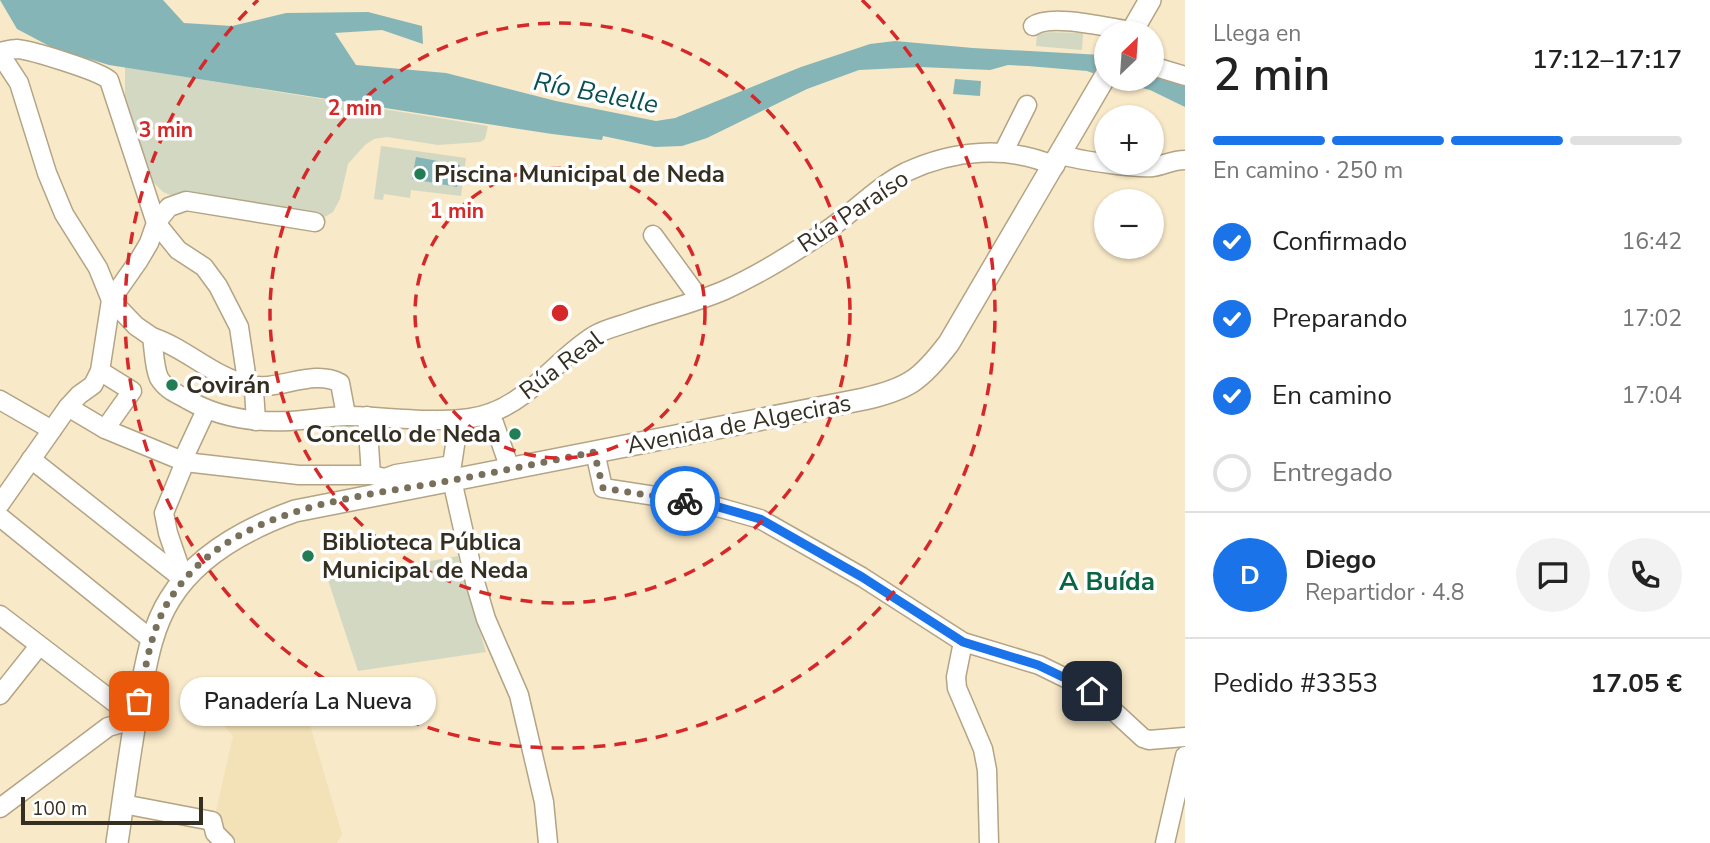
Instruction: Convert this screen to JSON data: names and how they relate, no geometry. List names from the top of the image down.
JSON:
{
  "streets": {
    "main road": ["Avenida de Algeciras"],
    "street": ["Rúa Paraíso", "Rúa Real"]
  },
  "crossings": [
    ["Rúa Paraíso", "Rúa Real"],
    ["Rúa Paraíso", "Avenida de Algeciras"]
  ],
  "districts": ["A Buída"],
  "water": ["Río Belelle"],
  "places": [
    "Piscina Municipal de Neda",
    "Covirán",
    "Concello de Neda",
    "Biblioteca Pública Municipal de Neda",
    "Panadería La Nueva"
  ],
  "scale_bar": "100 m",
  "north": "top right",
  "page": {
    "heading": ["2 min", "Llega en", "17:12–17:17"],
    "panel": [
      "Diego",
      "Repartidor · 4.8",
      "Pedido #3353",
      "17.05 €"
    ],
    "map_buttons": ["+", "−"],
    "bar": "En camino · 250 m",
    "list": [
      ["Confirmado", "16:42"],
      ["Preparando", "17:02"],
      ["En camino", "17:04"],
      "Entregado"
    ],
    "round": "D",
    "bubble": "Panadería La Nueva",
    "scale": "100 m"
  },
  "rings": ["2 min", "3 min", "1 min"]
}
